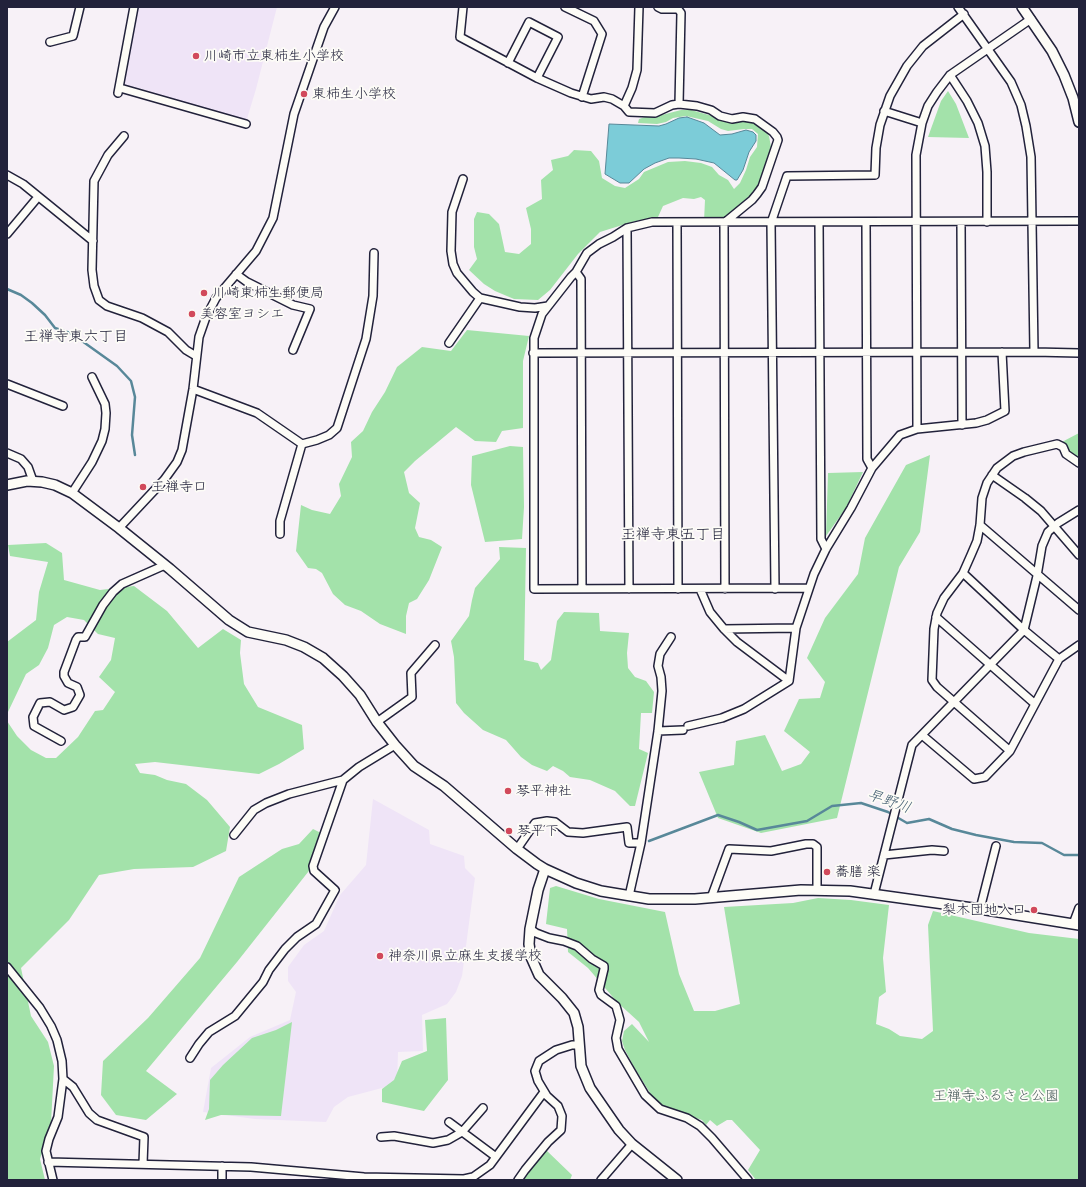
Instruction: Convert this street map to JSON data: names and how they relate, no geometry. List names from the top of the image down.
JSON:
{
  "districts": ["王禅寺東六丁目", "王禅寺東五丁目"],
  "water": ["早野川"],
  "parks": ["王禅寺ふるさと公園"],
  "places": [
    "川崎市立東柿生小学校",
    "東柿生小学校",
    "川崎東柿生郵便局",
    "美容室ヨシエ",
    "王禅寺口",
    "琴平神社",
    "琴平下",
    "蕎膳 楽",
    "梨木団地入口",
    "神奈川県立麻生支援学校"
  ]
}
